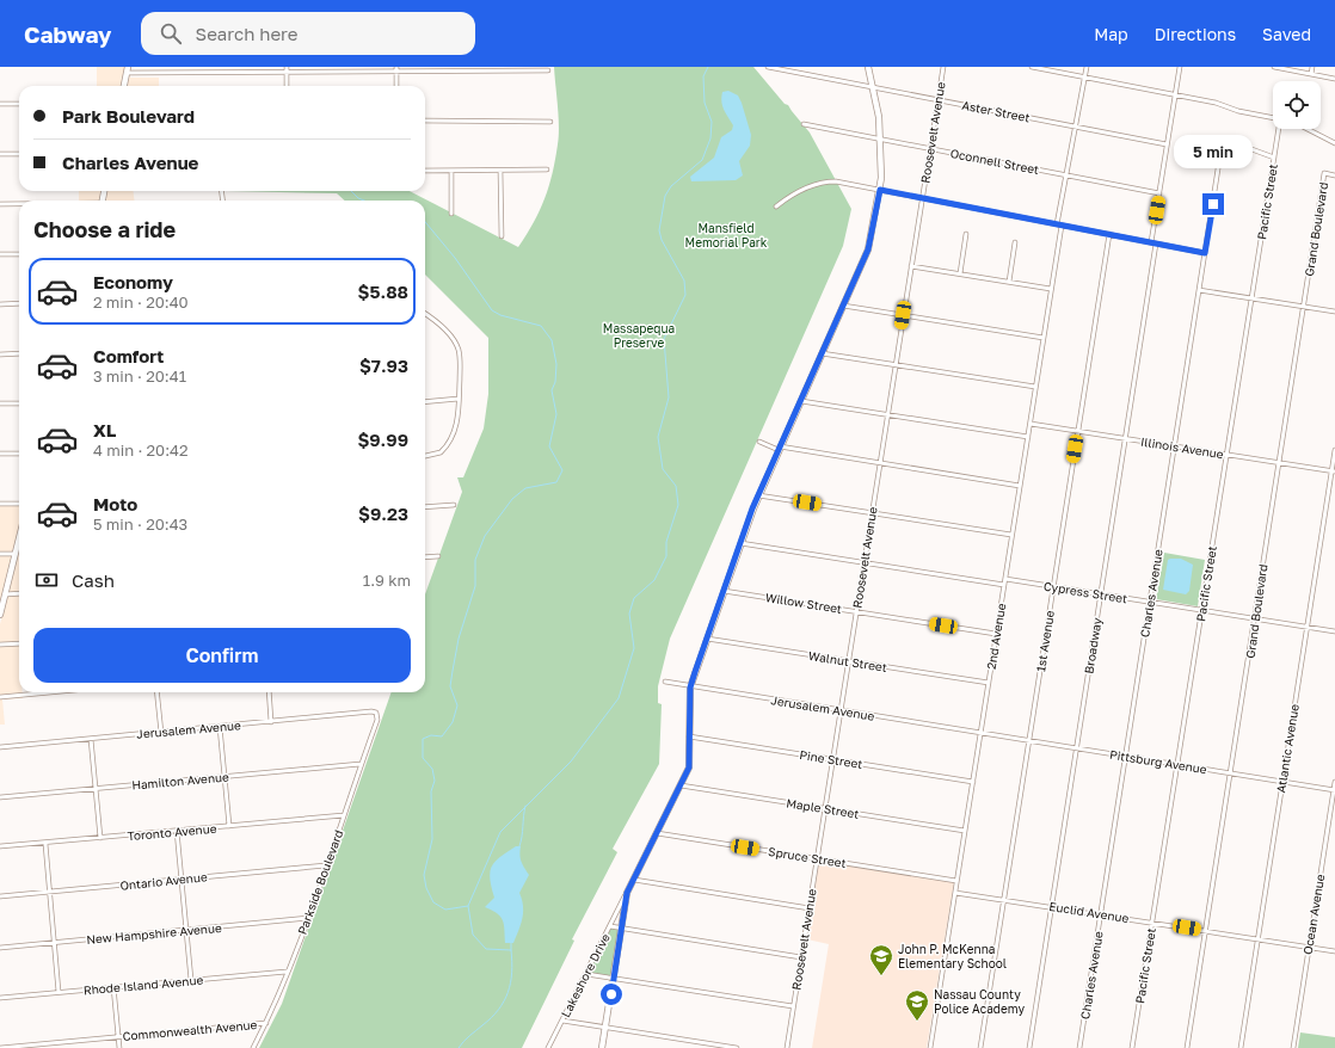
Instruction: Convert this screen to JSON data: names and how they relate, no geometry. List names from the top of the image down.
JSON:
{
  "streets": {
    "street": [
      "Aster Street",
      "Roosevelt Avenue",
      "Oconnell Street",
      "Pacific Street",
      "Grand Boulevard",
      "Illinois Avenue",
      "Cypress Street",
      "Charles Avenue",
      "Willow Street",
      "2nd Avenue",
      "1st Avenue",
      "Broadway",
      "Walnut Street",
      "Jerusalem Avenue",
      "Atlantic Avenue",
      "Pine Street",
      "Pittsburg Avenue",
      "Hamilton Avenue",
      "Maple Street",
      "Toronto Avenue",
      "Spruce Street",
      "Ontario Avenue",
      "Parkside Boulevard",
      "Euclid Avenue",
      "Ocean Avenue",
      "New Hampshire Avenue",
      "Lakeshore Drive",
      "Rhode Island Avenue",
      "Commonwealth Avenue"
    ]
  },
  "crossings": [
    ["Aster Street", "Roosevelt Avenue"],
    ["Aster Street", "Broadway"],
    ["Aster Street", "Lakeshore Drive"],
    ["Roosevelt Avenue", "Oconnell Street"],
    ["Roosevelt Avenue", "Willow Street"],
    ["Roosevelt Avenue", "Walnut Street"],
    ["Roosevelt Avenue", "Jerusalem Avenue"],
    ["Roosevelt Avenue", "Pine Street"],
    ["Roosevelt Avenue", "Maple Street"],
    ["Roosevelt Avenue", "Spruce Street"],
    ["Oconnell Street", "Broadway"],
    ["Oconnell Street", "Lakeshore Drive"],
    ["Pacific Street", "Illinois Avenue"],
    ["Pacific Street", "Cypress Street"],
    ["Pacific Street", "Charles Avenue"],
    ["Pacific Street", "Pittsburg Avenue"],
    ["Pacific Street", "Euclid Avenue"],
    ["Grand Boulevard", "Illinois Avenue"],
    ["Grand Boulevard", "Cypress Street"],
    ["Grand Boulevard", "Pittsburg Avenue"],
    ["Grand Boulevard", "Euclid Avenue"],
    ["Illinois Avenue", "Charles Avenue"],
    ["Illinois Avenue", "2nd Avenue"],
    ["Illinois Avenue", "1st Avenue"],
    ["Illinois Avenue", "Broadway"],
    ["Illinois Avenue", "Atlantic Avenue"],
    ["Cypress Street", "Charles Avenue"],
    ["Cypress Street", "2nd Avenue"],
    ["Cypress Street", "1st Avenue"],
    ["Cypress Street", "Broadway"],
    ["Cypress Street", "Atlantic Avenue"],
    ["Charles Avenue", "Pittsburg Avenue"],
    ["Charles Avenue", "Euclid Avenue"],
    ["Willow Street", "2nd Avenue"],
    ["Willow Street", "Lakeshore Drive"],
    ["2nd Avenue", "Walnut Street"],
    ["2nd Avenue", "Jerusalem Avenue"],
    ["2nd Avenue", "Pine Street"],
    ["2nd Avenue", "Pittsburg Avenue"],
    ["2nd Avenue", "Maple Street"],
    ["2nd Avenue", "Spruce Street"],
    ["2nd Avenue", "Euclid Avenue"],
    ["1st Avenue", "Pittsburg Avenue"],
    ["1st Avenue", "Euclid Avenue"],
    ["Broadway", "Pittsburg Avenue"],
    ["Broadway", "Euclid Avenue"],
    ["Walnut Street", "Lakeshore Drive"],
    ["Jerusalem Avenue", "Pittsburg Avenue"],
    ["Jerusalem Avenue", "Parkside Boulevard"],
    ["Jerusalem Avenue", "Lakeshore Drive"],
    ["Atlantic Avenue", "Pittsburg Avenue"],
    ["Atlantic Avenue", "Euclid Avenue"],
    ["Pine Street", "Lakeshore Drive"],
    ["Pittsburg Avenue", "Ocean Avenue"],
    ["Hamilton Avenue", "Parkside Boulevard"],
    ["Maple Street", "Lakeshore Drive"],
    ["Toronto Avenue", "Parkside Boulevard"],
    ["Spruce Street", "Lakeshore Drive"],
    ["Ontario Avenue", "Parkside Boulevard"],
    ["Parkside Boulevard", "New Hampshire Avenue"],
    ["Parkside Boulevard", "Rhode Island Avenue"],
    ["Parkside Boulevard", "Commonwealth Avenue"],
    ["Euclid Avenue", "Ocean Avenue"]
  ],
  "parks": ["Mansfield Memorial Park", "Massapequa Preserve"],
  "places": {
    "school or university": ["John P. McKenna Elementary School", "Nassau County Police Academy"]
  },
  "page": {
    "header": "Cabway",
    "search": "Search here",
    "nav": ["Map", "Directions", "Saved"],
    "banner": ["Park Boulevard", "Charles Avenue"],
    "bubble": "5 min",
    "heading": "Choose a ride",
    "list": [
      {
        "name": "Economy",
        "note": "2 min · 20:40",
        "value": "$5.88"
      },
      {
        "name": "Comfort",
        "note": "3 min · 20:41",
        "value": "$7.93"
      },
      {
        "name": "XL",
        "note": "4 min · 20:42",
        "value": "$9.99"
      },
      {
        "name": "Moto",
        "note": "5 min · 20:43",
        "value": "$9.23"
      }
    ],
    "pay": ["Cash", "1.9 km"],
    "buttons": "Confirm"
  }
}
